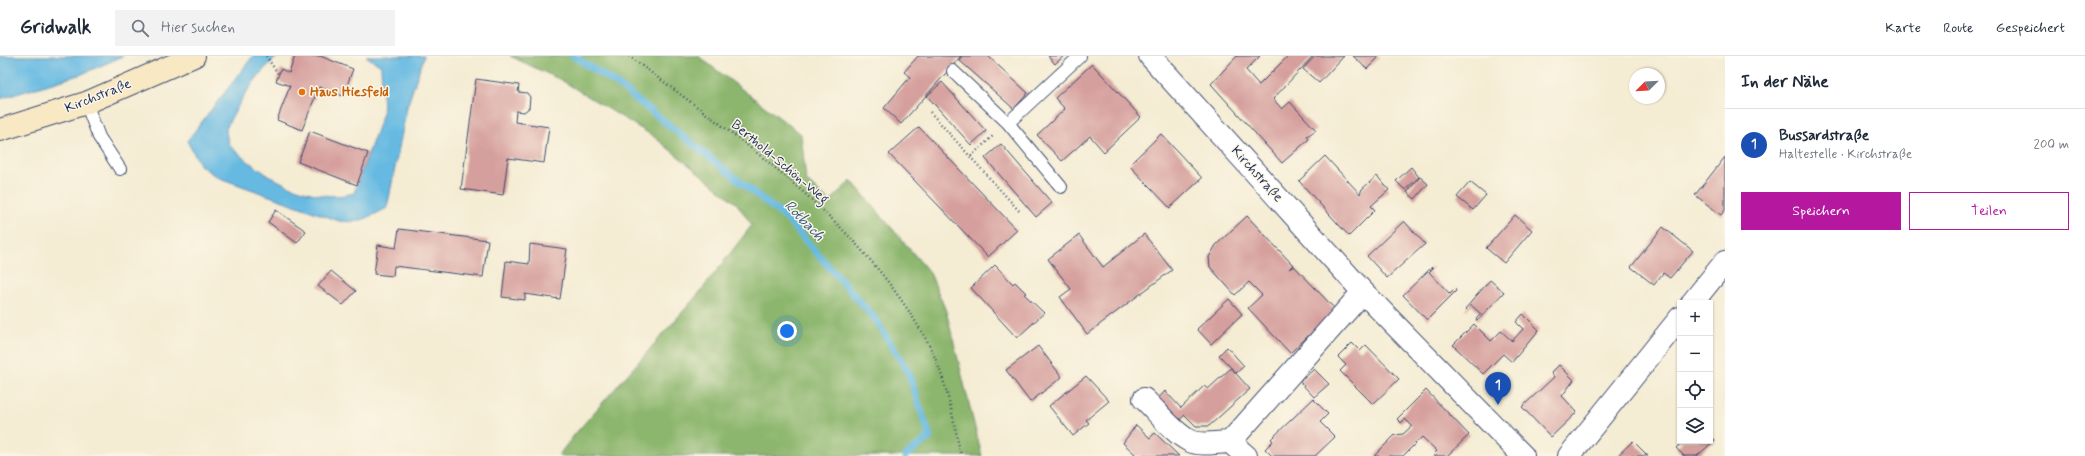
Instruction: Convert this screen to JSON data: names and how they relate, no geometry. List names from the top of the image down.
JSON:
{
  "streets": {
    "street": ["Kirchstraße"],
    "path": ["Berthold-Schön-Weg"]
  },
  "water": ["Rotbach"],
  "places": ["Haus Hiesfeld"],
  "north": "bottom left",
  "page": {
    "header": "Gridwalk",
    "search": "Hier suchen",
    "nav": ["Karte", "Route", "Gespeichert"],
    "heading": "In der Nähe",
    "list": [
      {
        "mark": "1",
        "name": "Bussardstraße",
        "note": "Haltestelle · Kirchstraße",
        "value": "200 m"
      }
    ],
    "buttons": ["Speichern", "Teilen"],
    "map_buttons": ["+", "−"],
    "pins": "1"
  }
}
